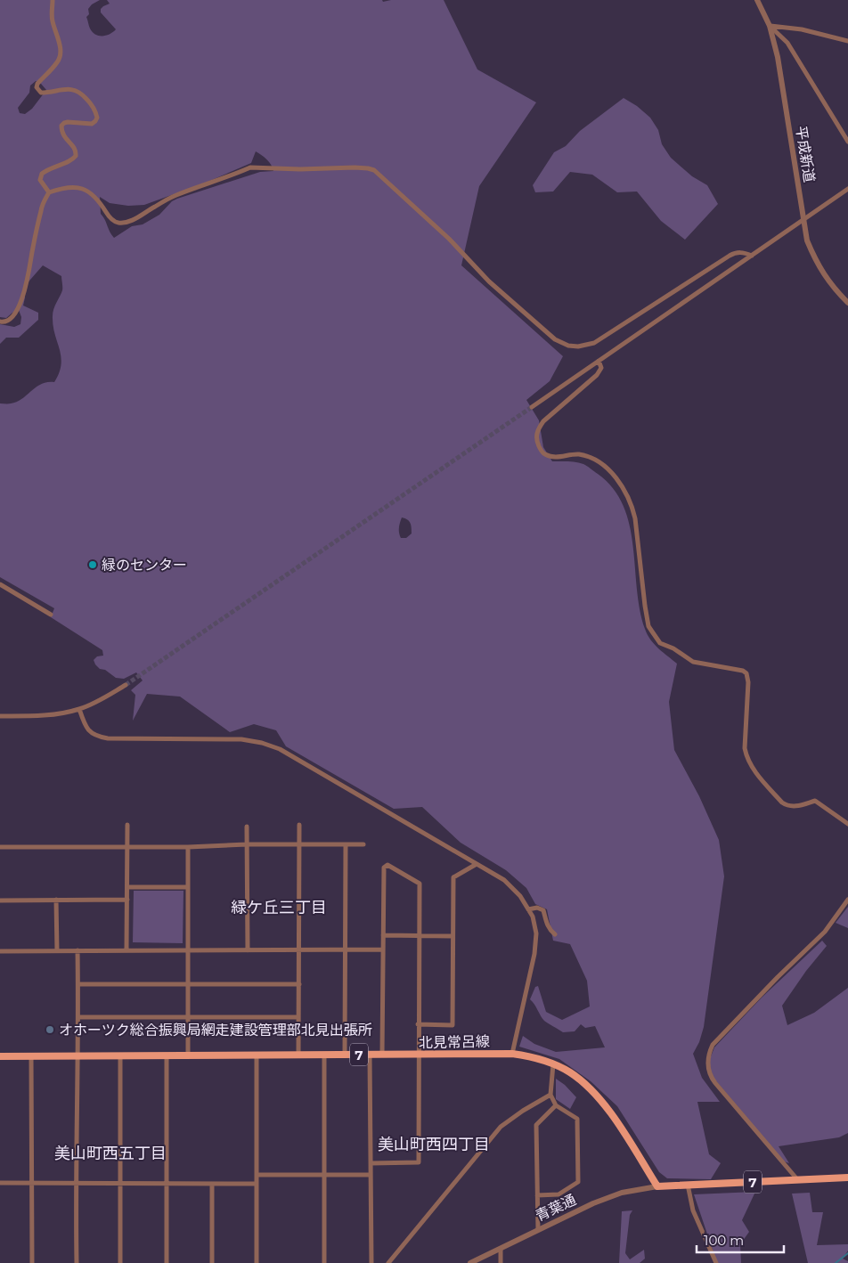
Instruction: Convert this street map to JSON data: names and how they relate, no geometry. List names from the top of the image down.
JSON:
{
  "streets": {
    "main road": ["北見常呂線", "7"],
    "street": ["平成新道", "青葉通"]
  },
  "crossings": [
    ["北見常呂線", "7"],
    ["北見常呂線", "青葉通"],
    ["7", "青葉通"]
  ],
  "districts": ["緑ケ丘三丁目", "美山町西四丁目", "美山町西五丁目"],
  "places": ["緑のセンター", "オホーツク総合振興局網走建設管理部北見出張所"],
  "scale_bar": "100 m"
}
